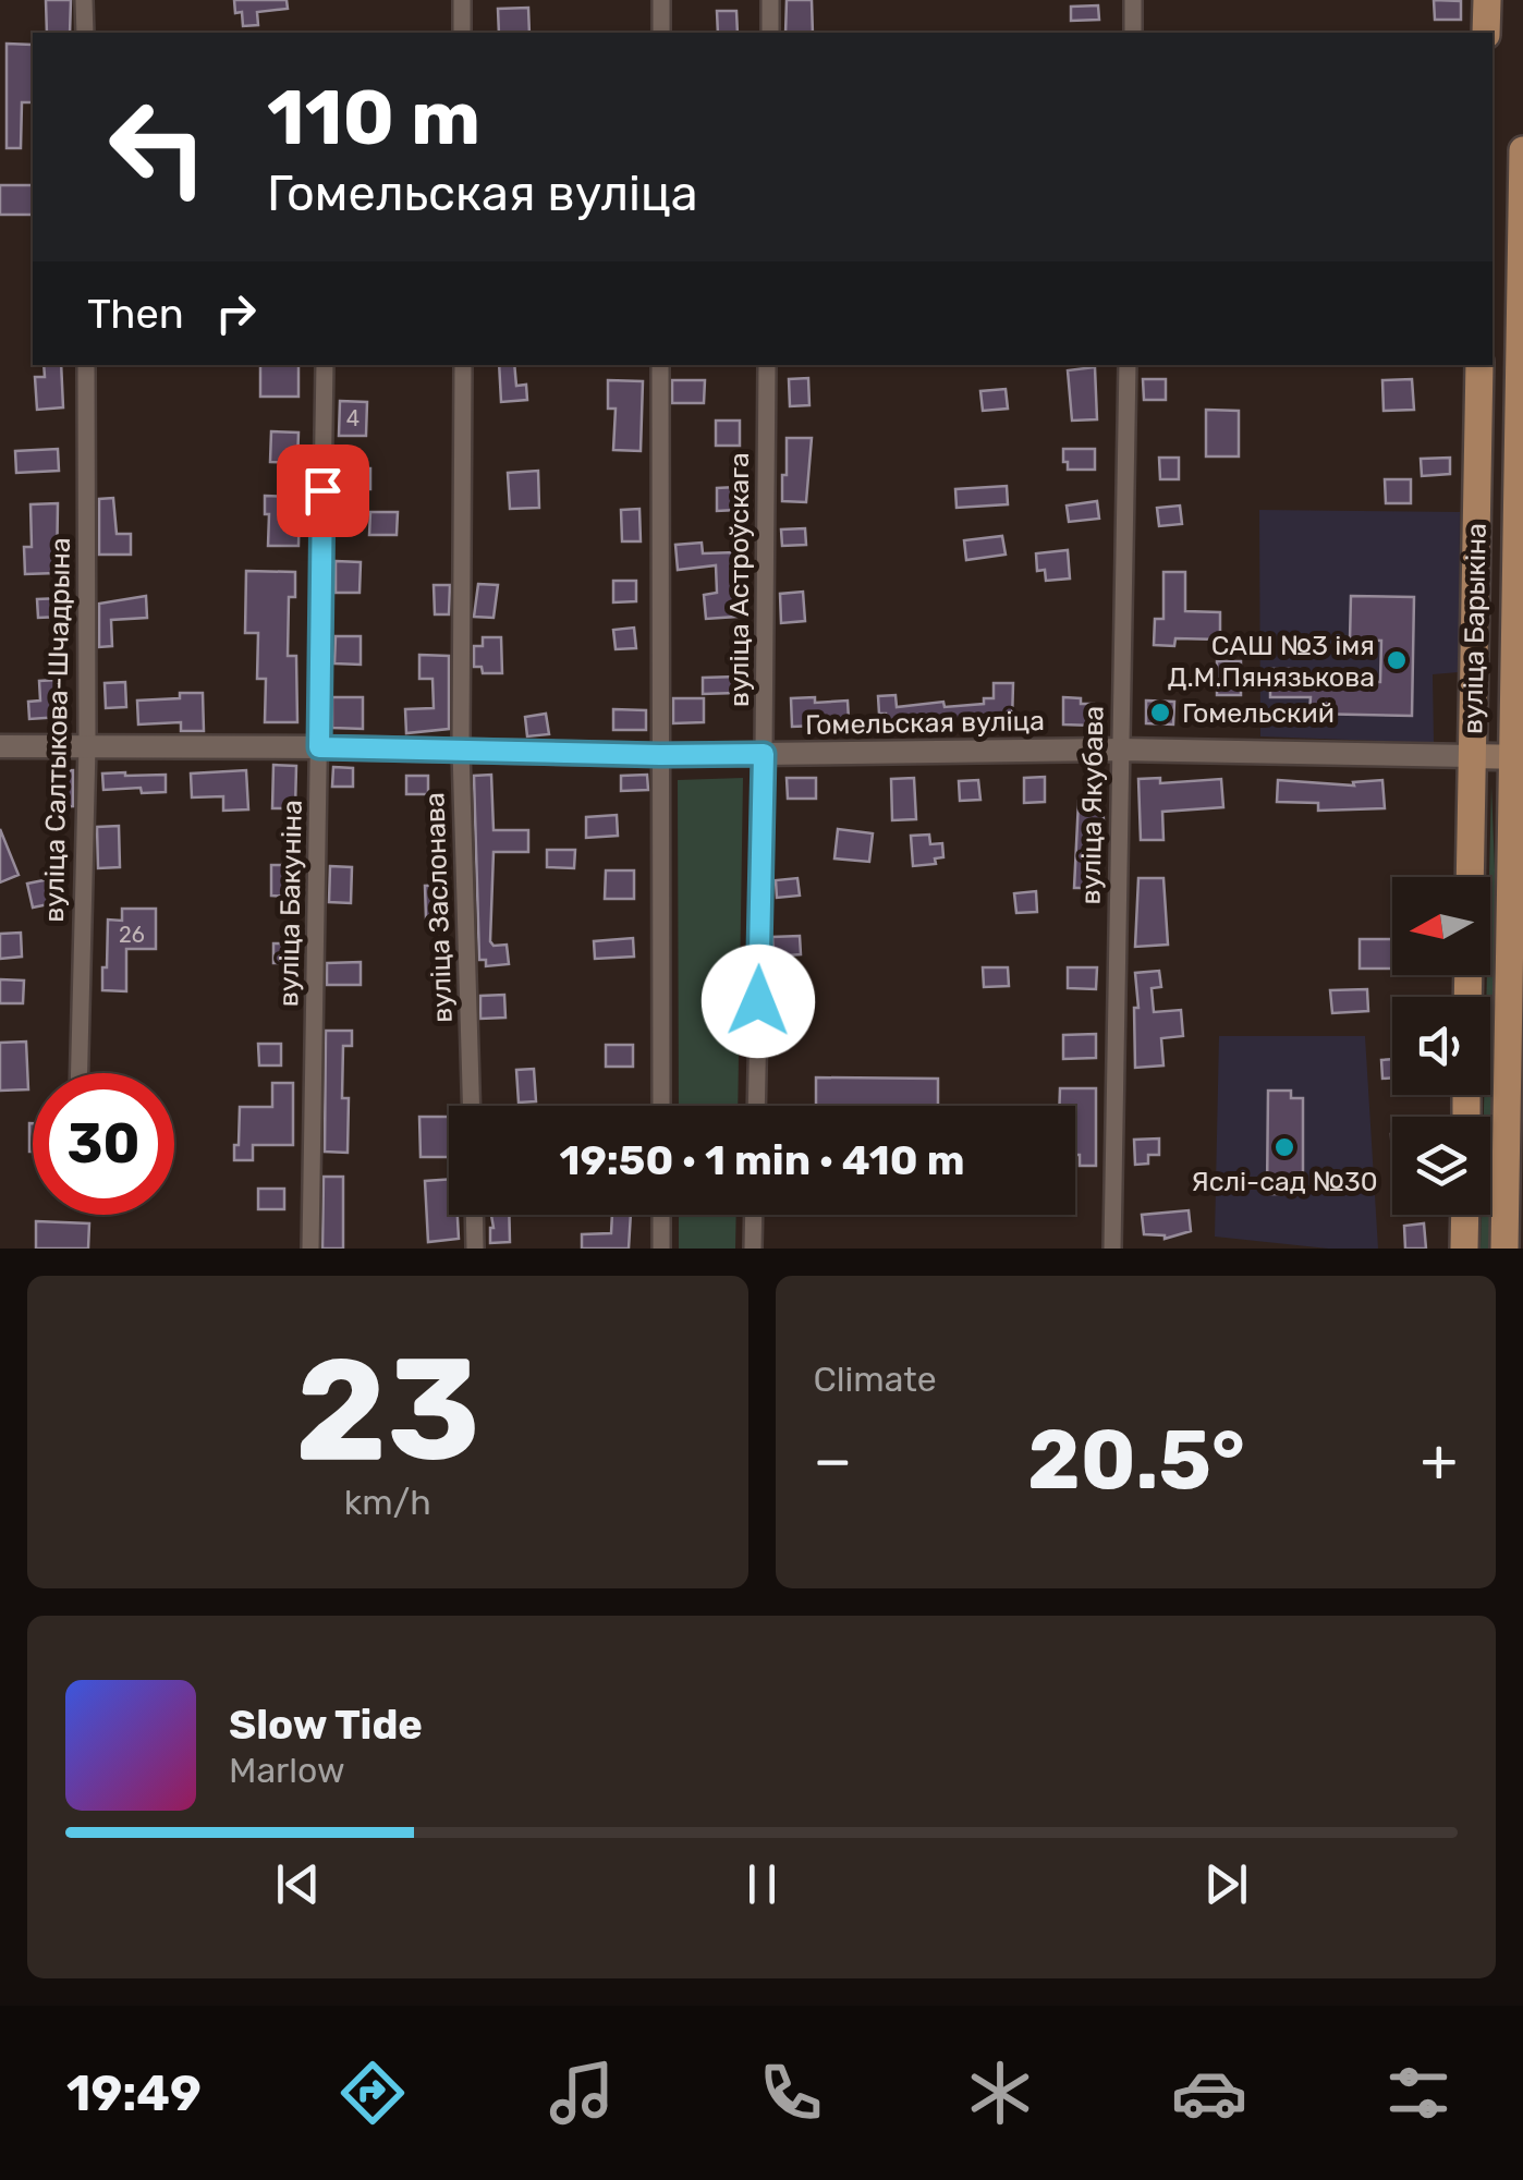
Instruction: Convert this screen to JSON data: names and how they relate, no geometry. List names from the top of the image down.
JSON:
{
  "streets": {
    "main road": ["вуліца Барыкіна", "Гомельская вуліца"],
    "street": [
      "вуліца Астроўскага",
      "вуліца Салтыкова-Шчадрына",
      "вуліца Якубава",
      "вуліца Бакуніна",
      "вуліца Заслонава"
    ]
  },
  "crossings": [
    ["вуліца Астроўскага", "Гомельская вуліца"],
    ["вуліца Барыкіна", "Гомельская вуліца"],
    ["Гомельская вуліца", "вуліца Салтыкова-Шчадрына"],
    ["Гомельская вуліца", "вуліца Якубава"],
    ["Гомельская вуліца", "вуліца Бакуніна"],
    ["Гомельская вуліца", "вуліца Заслонава"]
  ],
  "places": ["САШ №3 імя Д.М.Пянязькова", "Гомельский", "Яслі-сад №30"],
  "house_numbers": ["4", "26"],
  "north": "left",
  "page": {
    "turn": ["110 m", "Гомельская вуліца"],
    "then": "Then",
    "limit": "30",
    "trip": "19:50 · 1 min · 410 m",
    "tile": [
      ["23", "km/h"],
      "Climate"
    ],
    "heat": ["−", "20.5°", "+"],
    "song": ["Slow Tide", "Marlow"],
    "tabs": "19:49"
  }
}
